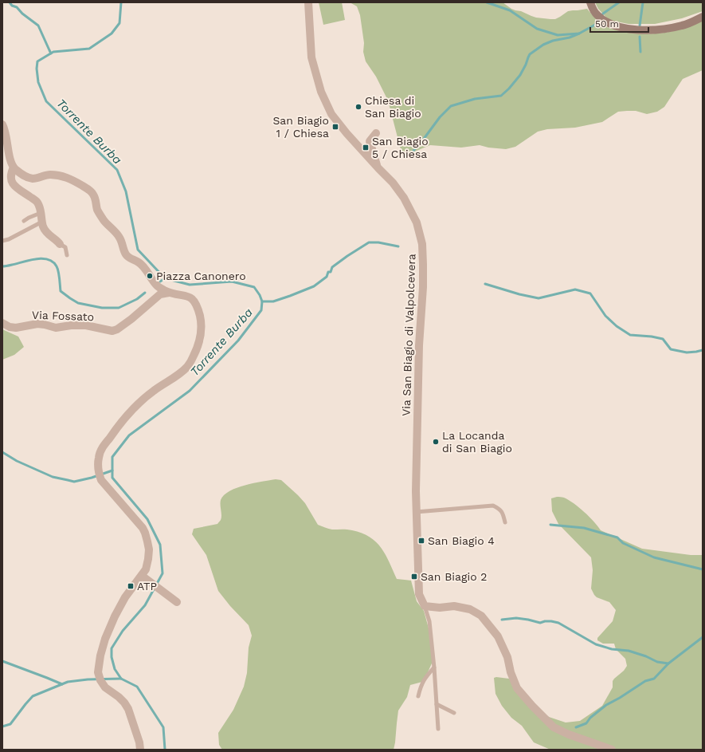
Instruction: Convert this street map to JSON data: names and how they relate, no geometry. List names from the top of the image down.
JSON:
{
  "streets": {
    "street": ["Via Fossato", "Via San Biagio di Valpolcevera"]
  },
  "water": ["Torrente Burba"],
  "places": {
    "other": ["Chiesa di San Biagio", "Piazza Canonero", "La Locanda di San Biagio"],
    "transit": [
      "San Biagio 1 / Chiesa",
      "San Biagio 5 / Chiesa",
      "San Biagio 4",
      "San Biagio 2",
      "ATP"
    ]
  },
  "scale_bar": "50 m"
}
